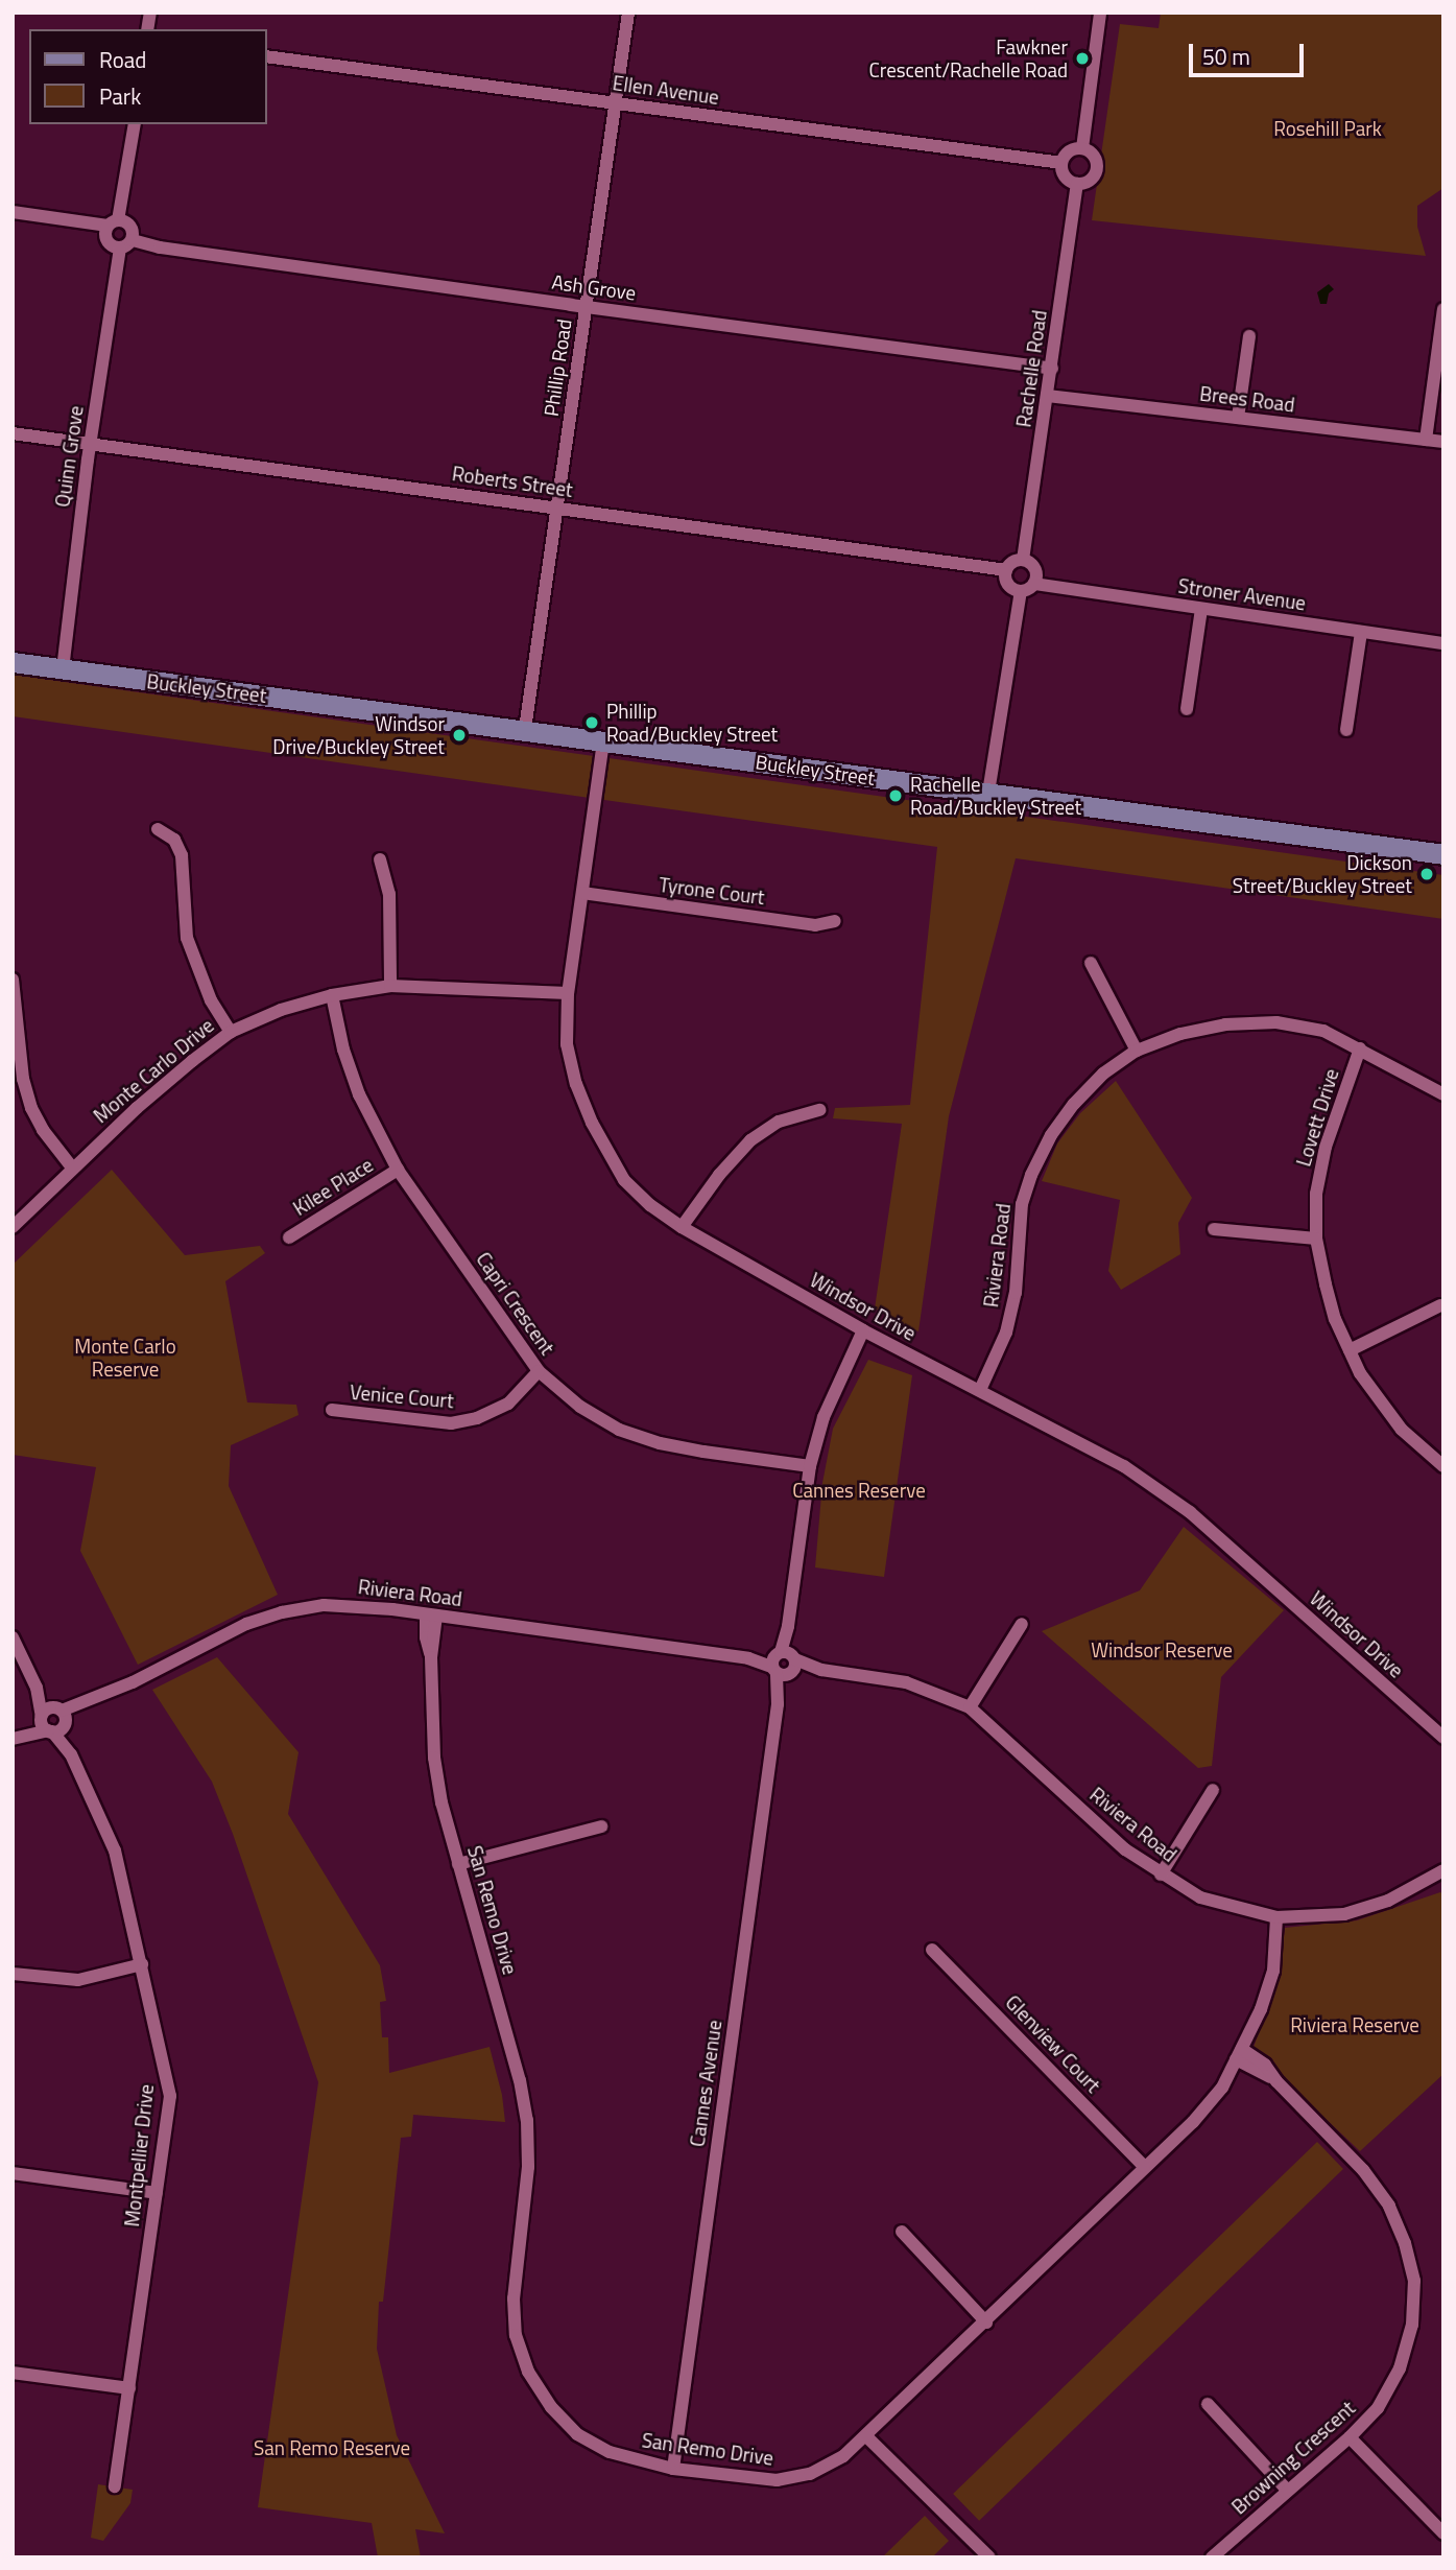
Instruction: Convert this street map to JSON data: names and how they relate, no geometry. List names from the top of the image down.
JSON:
{
  "streets": {
    "main road": ["Buckley Street"],
    "street": [
      "Ellen Avenue",
      "Ash Grove",
      "Phillip Road",
      "Rachelle Road",
      "Brees Road",
      "Quinn Grove",
      "Roberts Street",
      "Stroner Avenue",
      "Tyrone Court",
      "Monte Carlo Drive",
      "Lovett Drive",
      "Kilee Place",
      "Riviera Road",
      "Capri Crescent",
      "Windsor Drive",
      "Venice Court",
      "San Remo Drive",
      "Glenview Court",
      "Cannes Avenue",
      "Montpellier Drive",
      "Browning Crescent"
    ]
  },
  "crossings": [
    ["Ellen Avenue", "Phillip Road"],
    ["Ellen Avenue", "Rachelle Road"],
    ["Ash Grove", "Phillip Road"],
    ["Ash Grove", "Rachelle Road"],
    ["Ash Grove", "Quinn Grove"],
    ["Phillip Road", "Roberts Street"],
    ["Phillip Road", "Buckley Street"],
    ["Rachelle Road", "Brees Road"],
    ["Rachelle Road", "Roberts Street"],
    ["Rachelle Road", "Stroner Avenue"],
    ["Quinn Grove", "Roberts Street"],
    ["Quinn Grove", "Buckley Street"],
    ["Roberts Street", "Stroner Avenue"],
    ["Buckley Street", "Windsor Drive"],
    ["Tyrone Court", "Windsor Drive"],
    ["Monte Carlo Drive", "Capri Crescent"],
    ["Monte Carlo Drive", "Windsor Drive"],
    ["Lovett Drive", "Riviera Road"],
    ["Kilee Place", "Capri Crescent"],
    ["Riviera Road", "Windsor Drive"],
    ["Riviera Road", "San Remo Drive"],
    ["Riviera Road", "Cannes Avenue"],
    ["Riviera Road", "Montpellier Drive"],
    ["Capri Crescent", "Venice Court"],
    ["Capri Crescent", "Cannes Avenue"],
    ["Windsor Drive", "Cannes Avenue"],
    ["San Remo Drive", "Glenview Court"],
    ["San Remo Drive", "Cannes Avenue"],
    ["San Remo Drive", "Browning Crescent"]
  ],
  "parks": [
    "Rosehill Park",
    "Monte Carlo Reserve",
    "Cannes Reserve",
    "Windsor Reserve",
    "Riviera Reserve",
    "San Remo Reserve"
  ],
  "places": [
    "Fawkner Crescent/Rachelle Road",
    "Phillip Road/Buckley Street",
    "Windsor Drive/Buckley Street",
    "Rachelle Road/Buckley Street",
    "Dickson Street/Buckley Street"
  ],
  "legend": ["Road", "Park"],
  "scale_bar": "50 m"
}
